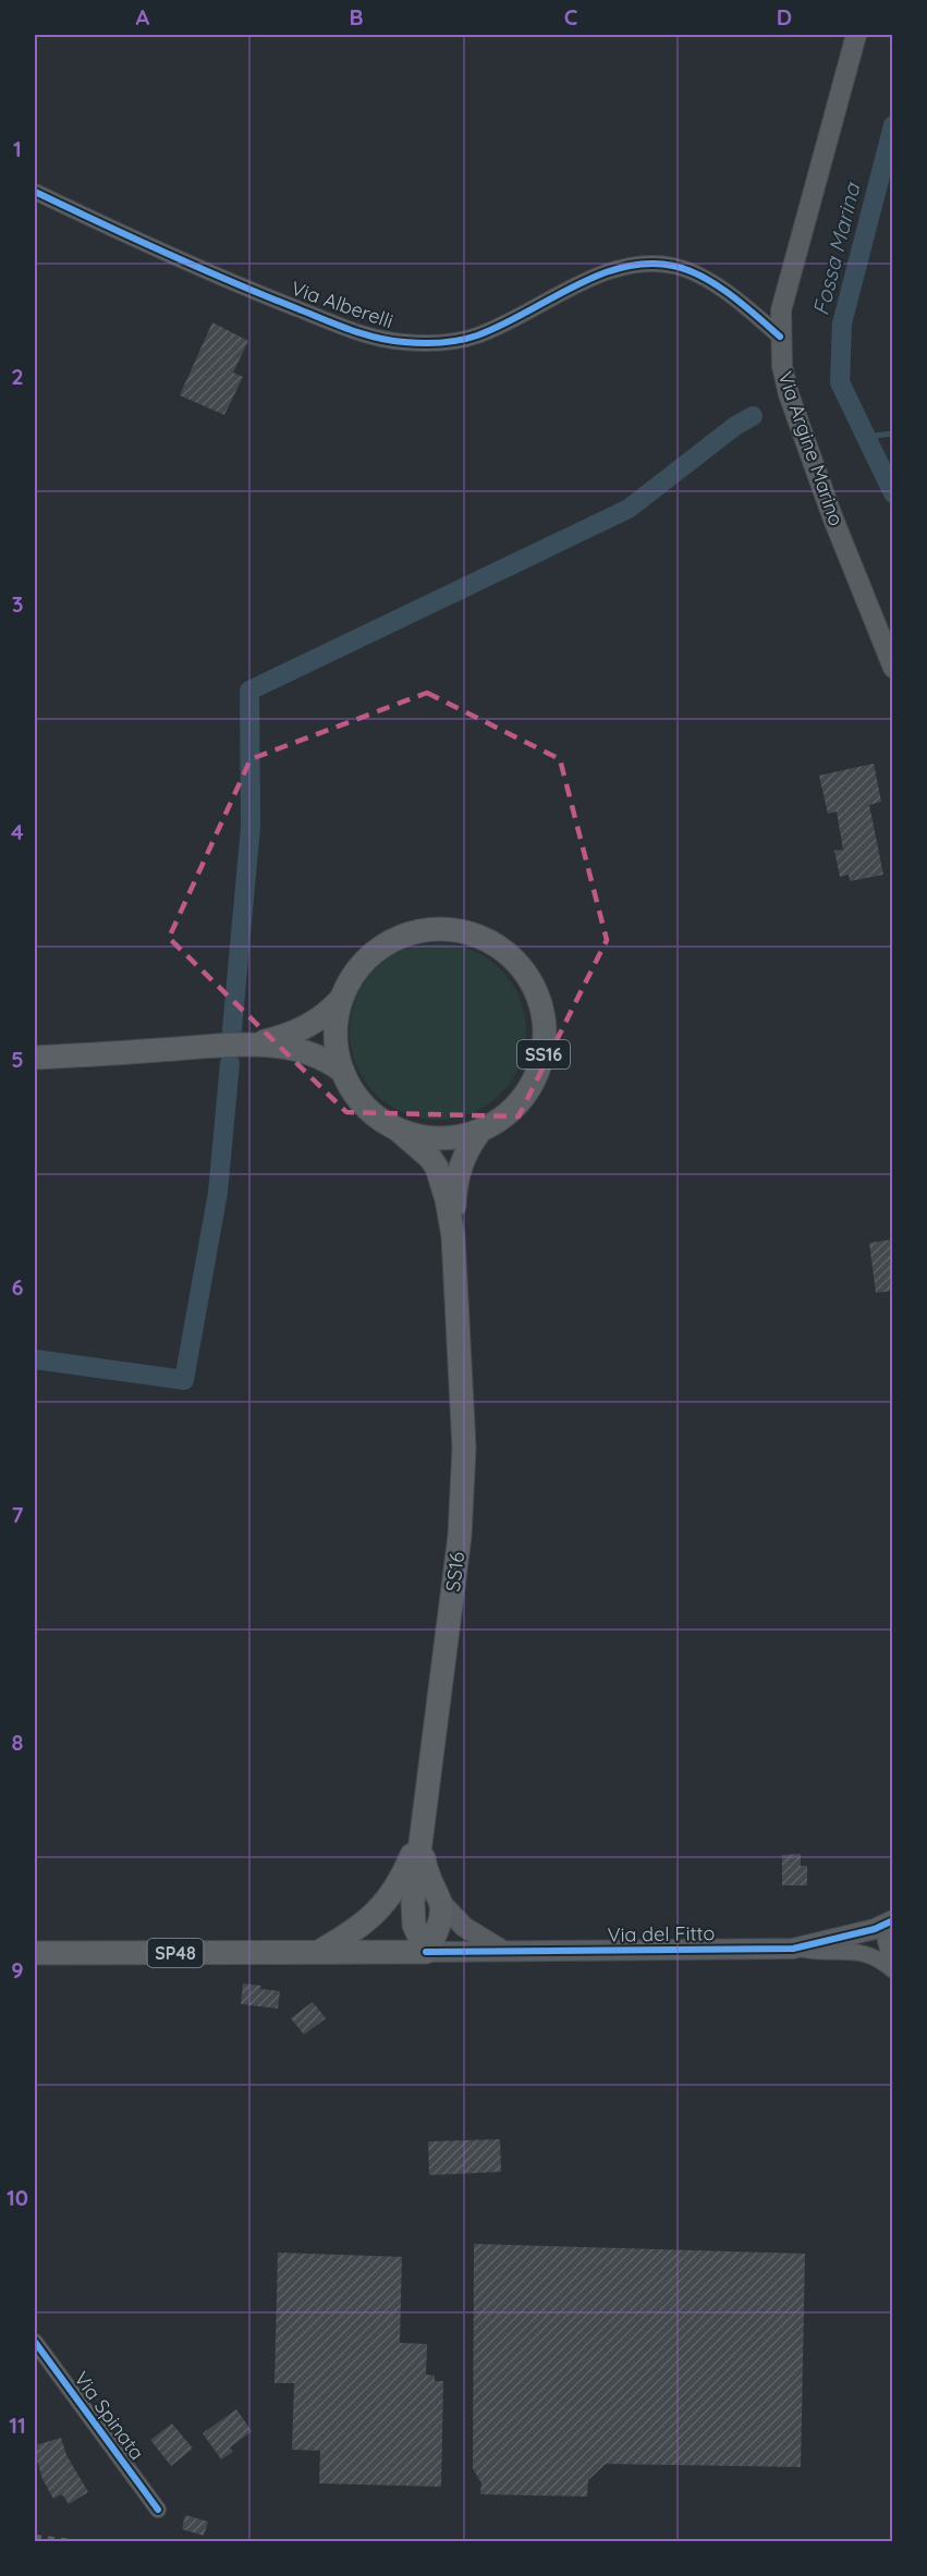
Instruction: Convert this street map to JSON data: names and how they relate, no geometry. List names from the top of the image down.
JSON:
{
  "streets": {
    "main road": ["SS16", "Via del Fitto", "SP48"],
    "street": ["Via Alberelli", "Via Argine Marino", "Via Spinata"]
  },
  "crossings": [
    ["Via Alberelli", "Via Argine Marino"],
    ["SS16", "Via del Fitto"]
  ],
  "water": ["Fossa Marina"],
  "grid": {
    "columns": [
      "A",
      "B",
      "C",
      "D"
    ],
    "rows": [
      "1",
      "2",
      "3",
      "4",
      "5",
      "6",
      "7",
      "8",
      "9",
      "10",
      "11"
    ]
  }
}
